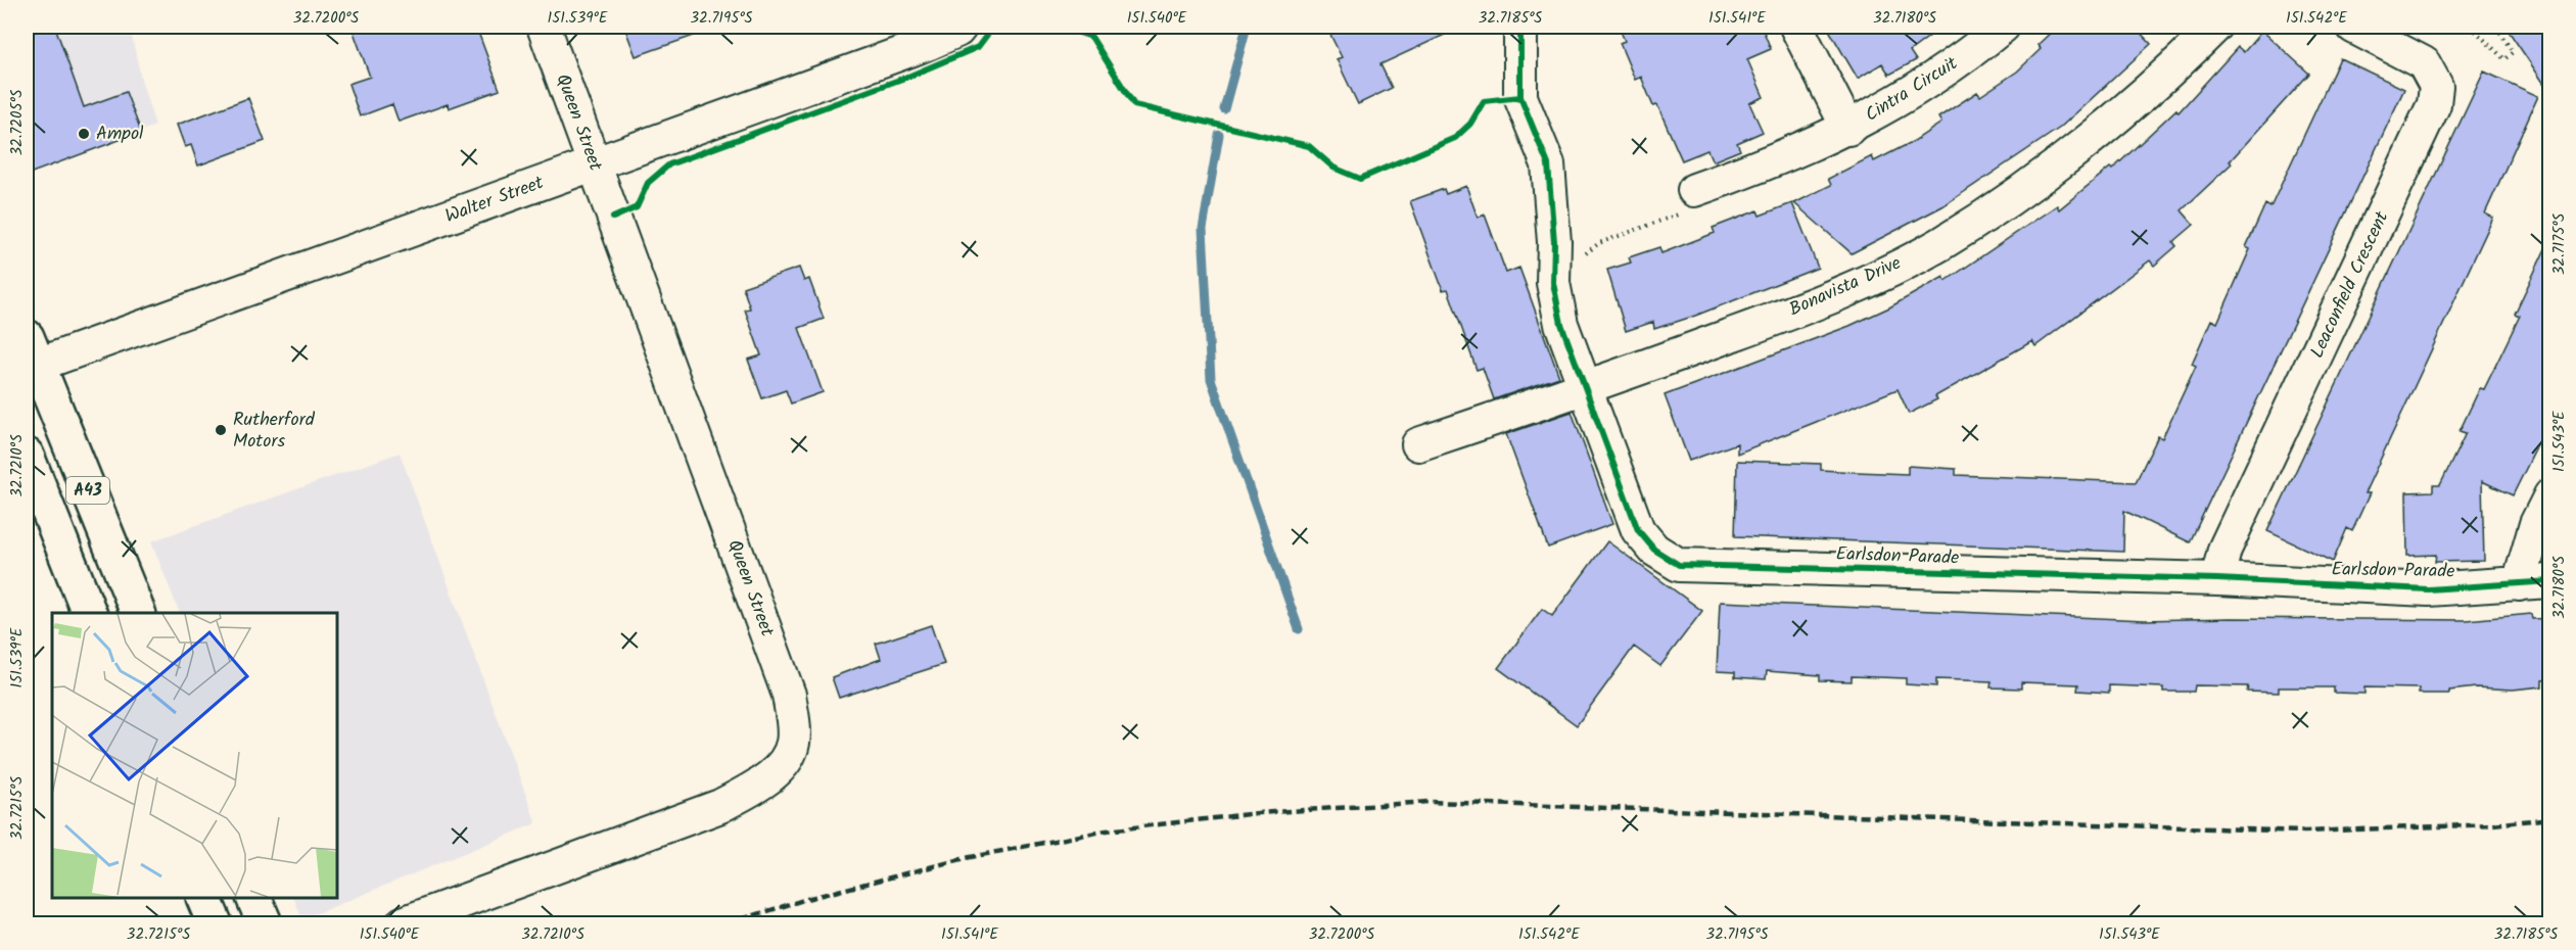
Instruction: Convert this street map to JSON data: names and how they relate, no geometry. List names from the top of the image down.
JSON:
{
  "streets": {
    "highway": ["A43"],
    "street": [
      "Cintra Circuit",
      "Queen Street",
      "Walter Street",
      "Leaconfield Crescent",
      "Bonavista Drive",
      "Earlsdon Parade"
    ]
  },
  "crossings": [
    ["Queen Street", "Walter Street"],
    ["Walter Street", "A43"],
    ["Leaconfield Crescent", "Earlsdon Parade"],
    ["Bonavista Drive", "Earlsdon Parade"]
  ],
  "places": ["Ampol", "Rutherford Motors"],
  "coordinates": [
    "32.7200°S",
    "151.539°E",
    "32.7195°S",
    "151.540°E",
    "32.7185°S",
    "151.541°E",
    "32.7180°S",
    "151.542°E",
    "32.7205°S",
    "32.7175°S",
    "151.543°E",
    "32.7210°S",
    "32.7215°S"
  ]
}
